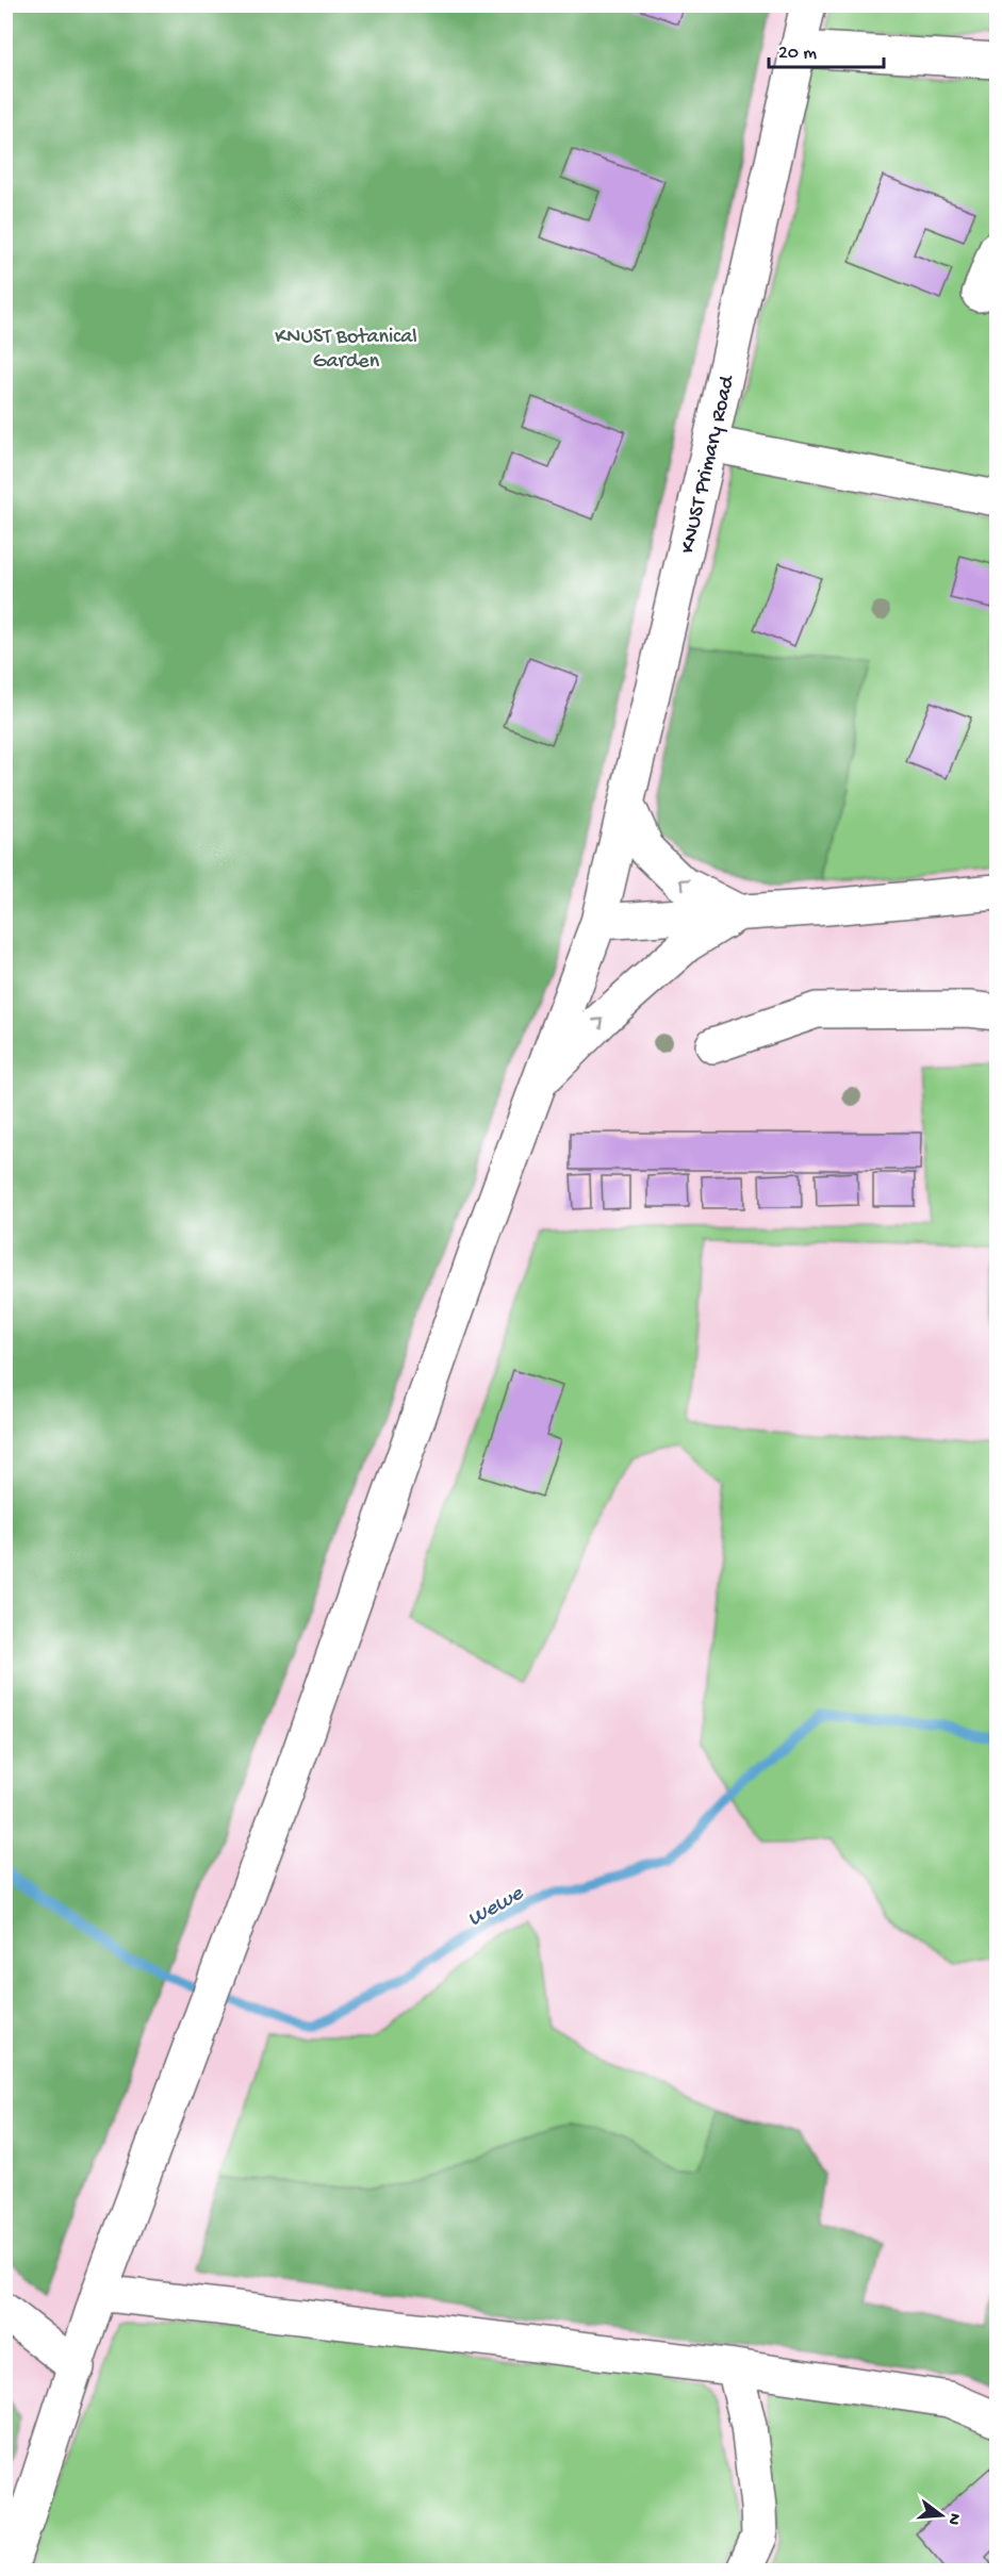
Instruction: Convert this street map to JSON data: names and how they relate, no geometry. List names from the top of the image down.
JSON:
{
  "streets": {
    "street": ["KNUST Primary Road"]
  },
  "water": ["Wewe"],
  "parks": ["KNUST Botanical Garden"],
  "scale_bar": "20 m",
  "north": "right"
}
